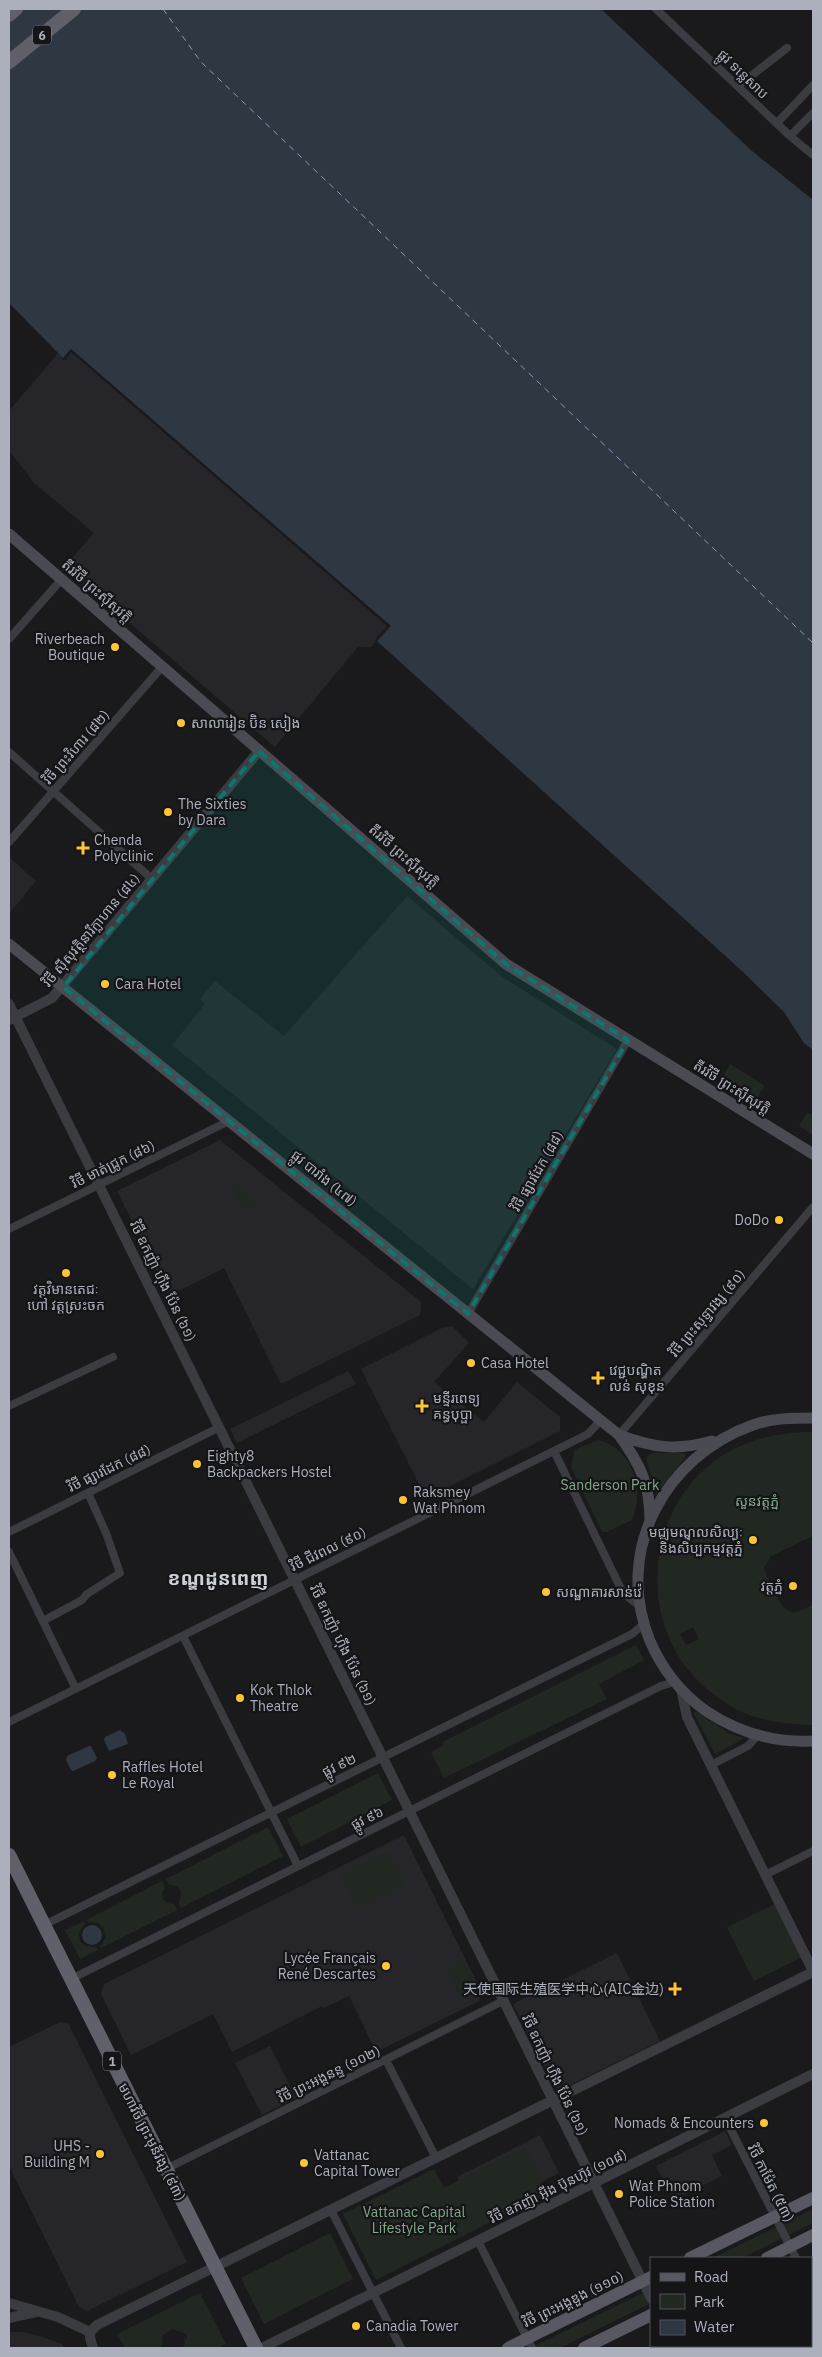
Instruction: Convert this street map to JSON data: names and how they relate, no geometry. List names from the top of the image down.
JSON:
{
  "streets": {
    "highway": ["6", "1", "មហាវិថី ព្រះមុនីវង្ស (៩៣)"],
    "main road": ["តីរវិថី ព្រះស៊ីសុវត្តិ", "ផ្លូវ បារាំង (៤៧)", "វិថី ព្រះអង្គឌួង (១១០)"],
    "street": [
      "ផ្លូវ ទន្លេសាប",
      "វិថី ព្រះវិហារ (៨២)",
      "វិថី ស៊ីសុវត្ថិនារីក្លាហាន (៨៤)",
      "វិថី មាត់ជ្រូក (៨៦)",
      "វិថី ផ្សារដែក (៨៨)",
      "វិថី ឧកញ៉ា ហ៊ីង ប៉ែន (៦១)",
      "វិថី ព្រះសុទ្ធាវង្ស (៩០)",
      "វិថី ជីវពល (៩០)",
      "ផ្លូវ ៩២",
      "ផ្លូវ ៩៦",
      "វិថី ព្រះអង្គនន្ទ (១០២)",
      "វិថី កាម៉ែត (៥៣)",
      "វិថី ឧកញ៉ា អ៊ីង ប៊ុនហ៊ូវ (១០៨)"
    ]
  },
  "crossings": [
    ["តីរវិថី ព្រះស៊ីសុវត្តិ", "វិថី ព្រះវិហារ (៨២)"],
    ["តីរវិថី ព្រះស៊ីសុវត្តិ", "វិថី ស៊ីសុវត្ថិនារីក្លាហាន (៨៤)"],
    ["តីរវិថី ព្រះស៊ីសុវត្តិ", "វិថី ផ្សារដែក (៨៨)"],
    ["វិថី ស៊ីសុវត្ថិនារីក្លាហាន (៨៤)", "ផ្លូវ បារាំង (៤៧)"],
    ["វិថី ស៊ីសុវត្ថិនារីក្លាហាន (៨៤)", "វិថី ឧកញ៉ា ហ៊ីង ប៉ែន (៦១)"],
    ["វិថី មាត់ជ្រូក (៨៦)", "ផ្លូវ បារាំង (៤៧)"],
    ["វិថី មាត់ជ្រូក (៨៦)", "វិថី ឧកញ៉ា ហ៊ីង ប៉ែន (៦១)"],
    ["វិថី ផ្សារដែក (៨៨)", "ផ្លូវ បារាំង (៤៧)"],
    ["វិថី ផ្សារដែក (៨៨)", "វិថី ឧកញ៉ា ហ៊ីង ប៉ែន (៦១)"],
    ["ផ្លូវ បារាំង (៤៧)", "វិថី ព្រះសុទ្ធាវង្ស (៩០)"],
    ["ផ្លូវ បារាំង (៤៧)", "វិថី ជីវពល (៩០)"],
    ["វិថី ឧកញ៉ា ហ៊ីង ប៉ែន (៦១)", "វិថី ជីវពល (៩០)"],
    ["វិថី ឧកញ៉ា ហ៊ីង ប៉ែន (៦១)", "ផ្លូវ ៩២"],
    ["វិថី ឧកញ៉ា ហ៊ីង ប៉ែន (៦១)", "ផ្លូវ ៩៦"],
    ["វិថី ឧកញ៉ា ហ៊ីង ប៉ែន (៦១)", "វិថី ព្រះអង្គនន្ទ (១០២)"],
    ["វិថី ឧកញ៉ា ហ៊ីង ប៉ែន (៦១)", "វិថី ឧកញ៉ា អ៊ីង ប៊ុនហ៊ូវ (១០៨)"],
    ["វិថី ឧកញ៉ា ហ៊ីង ប៉ែន (៦១)", "វិថី ព្រះអង្គឌួង (១១០)"],
    ["ផ្លូវ ៩២", "មហាវិថី ព្រះមុនីវង្ស (៩៣)"],
    ["ផ្លូវ ៩៦", "មហាវិថី ព្រះមុនីវង្ស (៩៣)"],
    ["វិថី ព្រះអង្គនន្ទ (១០២)", "មហាវិថី ព្រះមុនីវង្ស (៩៣)"],
    ["វិថី កាម៉ែត (៥៣)", "វិថី ឧកញ៉ា អ៊ីង ប៊ុនហ៊ូវ (១០៨)"]
  ],
  "districts": ["ខណ្ឌដូនពេញ"],
  "parks": ["Sanderson Park", "សួនវត្ដភ្នំ", "Vattanac Capital Lifestyle Park"],
  "places": {
    "other": [
      "Riverbeach Boutique",
      "សាលារៀន ប៊ិន សៀង",
      "The Sixties by Dara",
      "Cara Hotel",
      "DoDo",
      "វត្តវិមានតេជៈ ហៅ វត្តស្រះចក",
      "Casa Hotel",
      "Eighty8 Backpackers Hostel",
      "Raksmey Wat Phnom",
      "មជ្ឈមណ្ឌលសិល្បៈ និងសិប្បកម្មវត្តភ្នំ",
      "វត្ដភ្នំ",
      "សណ្ឋាគារសាន់វ៉េ",
      "Kok Thlok Theatre",
      "Raffles Hotel Le Royal",
      "Lycée Français René Descartes",
      "Nomads & Encounters",
      "UHS - Building M",
      "Vattanac Capital Tower",
      "Wat Phnom Police Station",
      "Canadia Tower"
    ],
    "health": [
      "Chenda Polyclinic",
      "វេជ្ជបណ្ឌិត លន់ សុខុន",
      "មន្ទីរពេទ្យ គន្ធបុប្ផា",
      "天使国际生殖医学中心(AIC金边)"
    ]
  },
  "legend": ["Road", "Park", "Water"]
}
